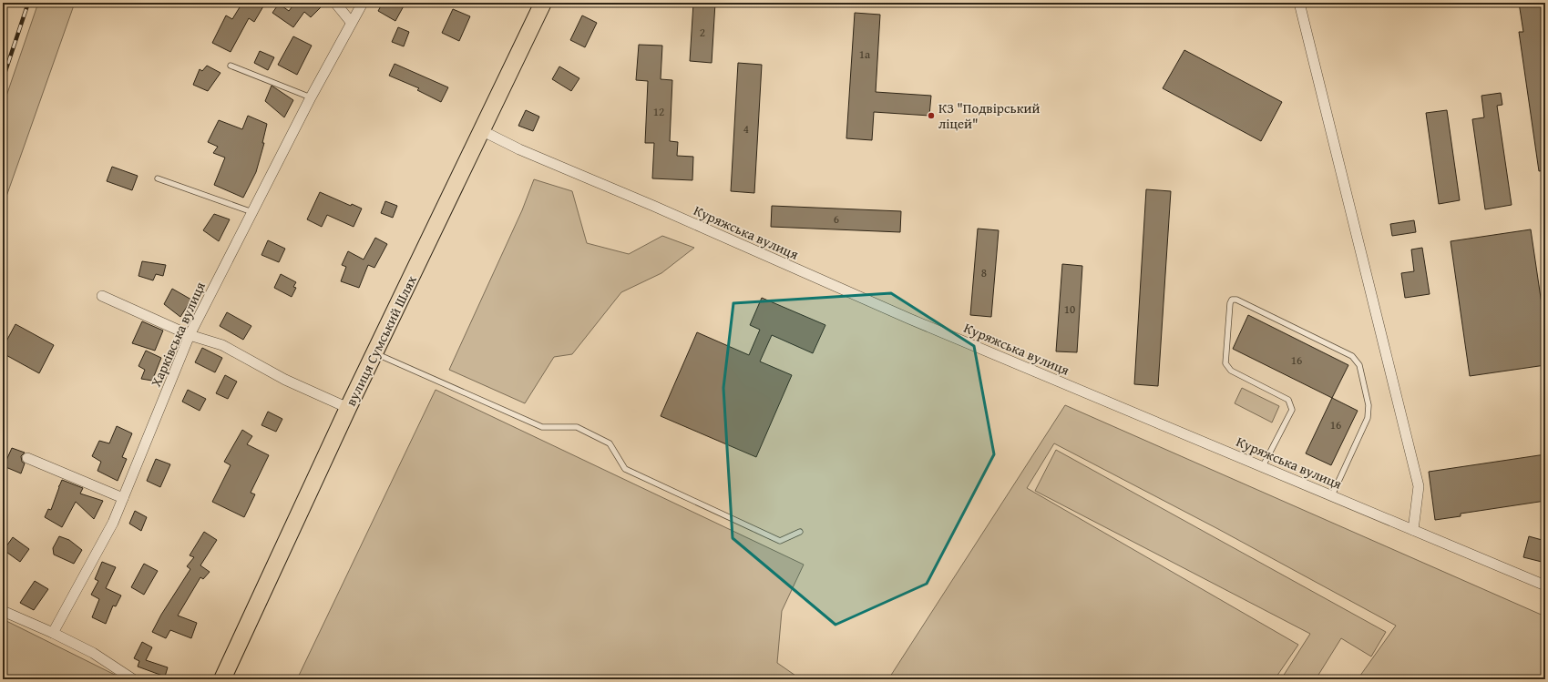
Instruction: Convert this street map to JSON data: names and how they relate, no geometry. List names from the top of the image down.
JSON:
{
  "streets": {
    "main road": ["вулиця Сумський Шлях"],
    "street": ["Куряжська вулиця", "Харківська вулиця"]
  },
  "crossings": [
    ["Куряжська вулиця", "вулиця Сумський Шлях"]
  ],
  "places": ["КЗ \"Подвірський ліцей\""],
  "house_numbers": [
    "2",
    "1а",
    "12",
    "4",
    "6",
    "8",
    "10",
    "16",
    "16"
  ]
}
